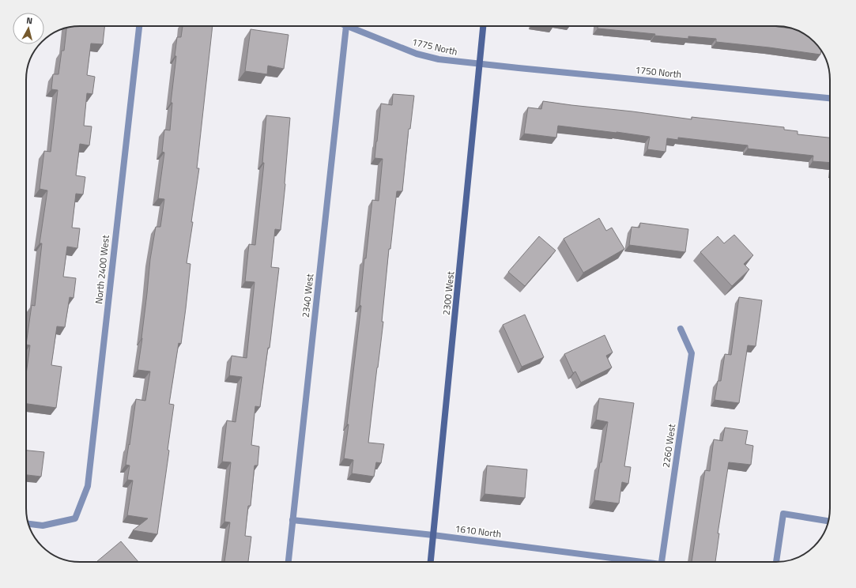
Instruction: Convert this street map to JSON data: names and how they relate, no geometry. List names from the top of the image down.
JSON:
{
  "streets": {
    "main road": ["2300 West"],
    "street": [
      "1775 North",
      "1750 North",
      "North 2400 West",
      "2340 West",
      "2260 West",
      "1610 North"
    ]
  },
  "crossings": [
    ["1775 North", "1750 North"],
    ["1775 North", "2300 West"],
    ["1775 North", "2340 West"],
    ["1750 North", "2300 West"],
    ["2300 West", "1610 North"],
    ["2340 West", "1610 North"]
  ],
  "north": "top"
}
